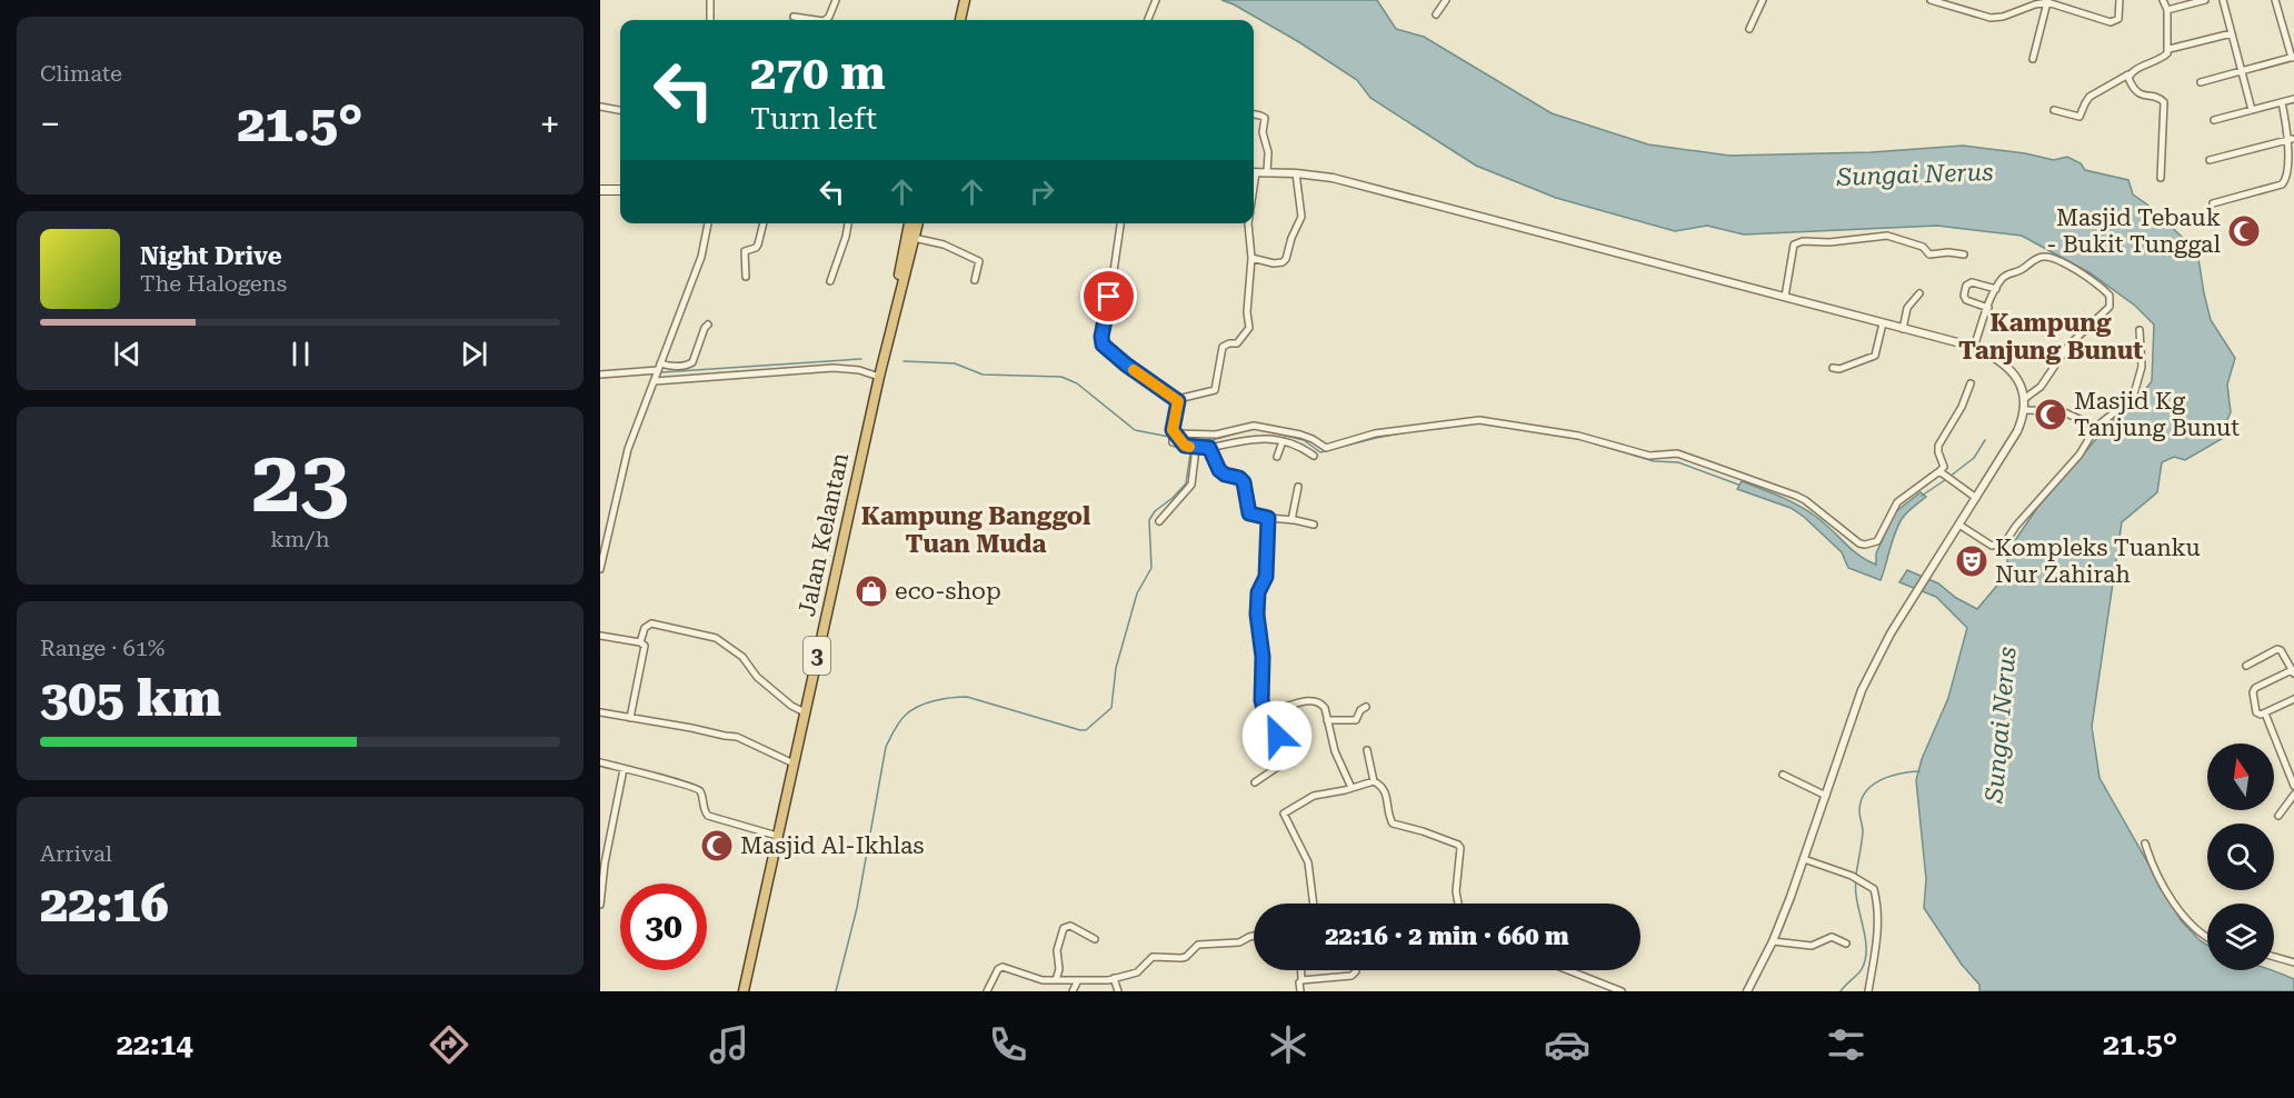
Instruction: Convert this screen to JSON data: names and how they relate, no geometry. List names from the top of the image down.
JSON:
{
  "streets": {
    "highway": ["Jalan Kelantan", "3"]
  },
  "districts": ["Kampung Tanjung Bunut", "Kampung Banggol Tuan Muda"],
  "water": ["Sungai Nerus"],
  "places": {
    "mosque": ["Masjid Tebauk - Bukit Tunggal", "Masjid Kg Tanjung Bunut", "Masjid Al-Ikhlas"],
    "theatre": ["Kompleks Tuanku Nur Zahirah"],
    "shop": ["eco-shop"]
  },
  "north": "top",
  "page": {
    "tile": [
      "Climate",
      ["23", "km/h"],
      ["Range · 61%", "305 km"],
      ["Arrival", "22:16"]
    ],
    "turn": ["270 m", "Turn left"],
    "heat": ["−", "21.5°", "+"],
    "song": ["Night Drive", "The Halogens"],
    "limit": "30",
    "trip": "22:16 · 2 min · 660 m",
    "tabs": ["22:14", "21.5°"]
  }
}
